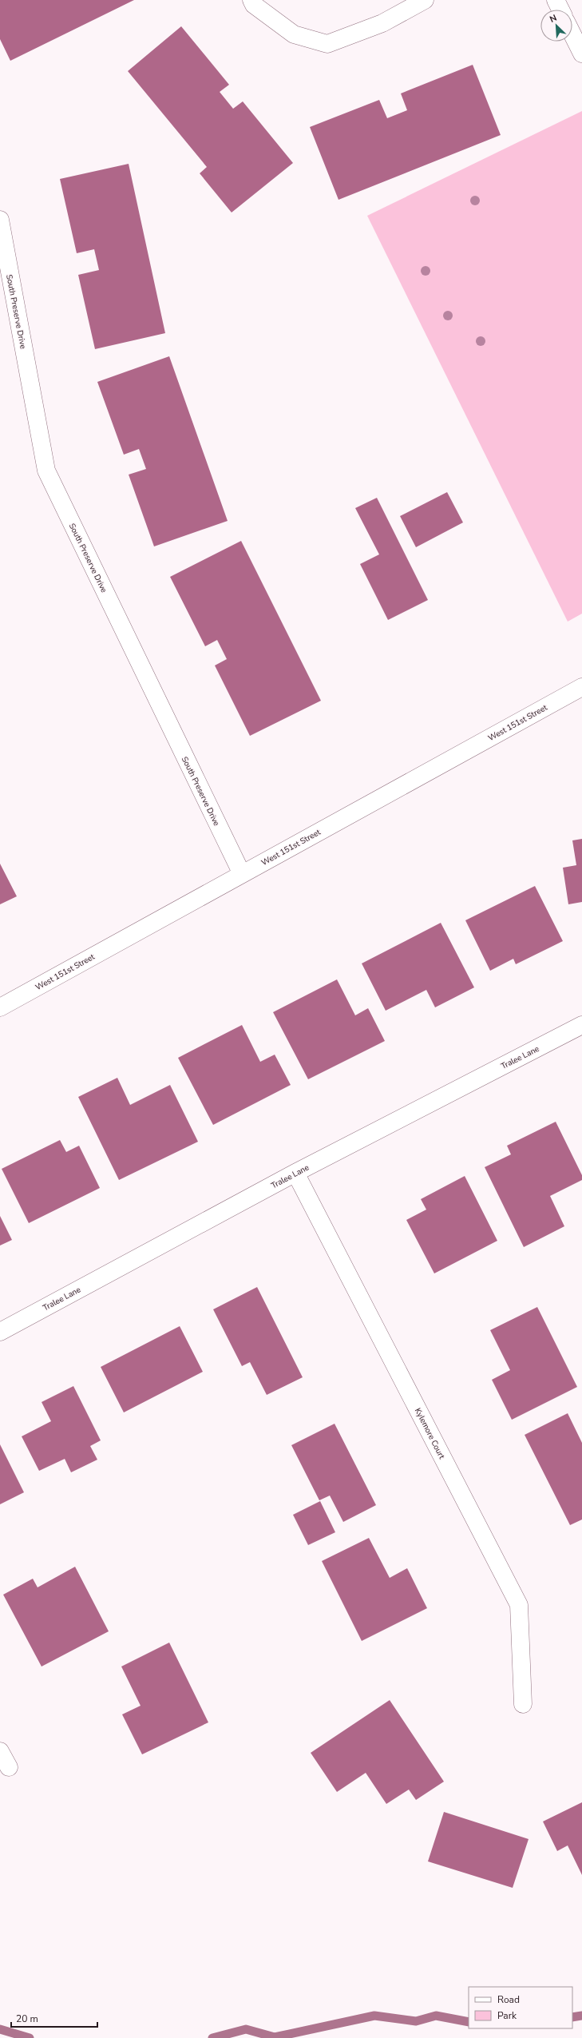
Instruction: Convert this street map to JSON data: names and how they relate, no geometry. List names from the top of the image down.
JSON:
{
  "streets": {
    "street": [
      "South Preserve Drive",
      "West 151st Street",
      "Tralee Lane",
      "Kylemore Court"
    ]
  },
  "crossings": [
    ["South Preserve Drive", "West 151st Street"],
    ["Tralee Lane", "Kylemore Court"]
  ],
  "legend": ["Road", "Park"],
  "scale_bar": "20 m",
  "north": "top left"
}
